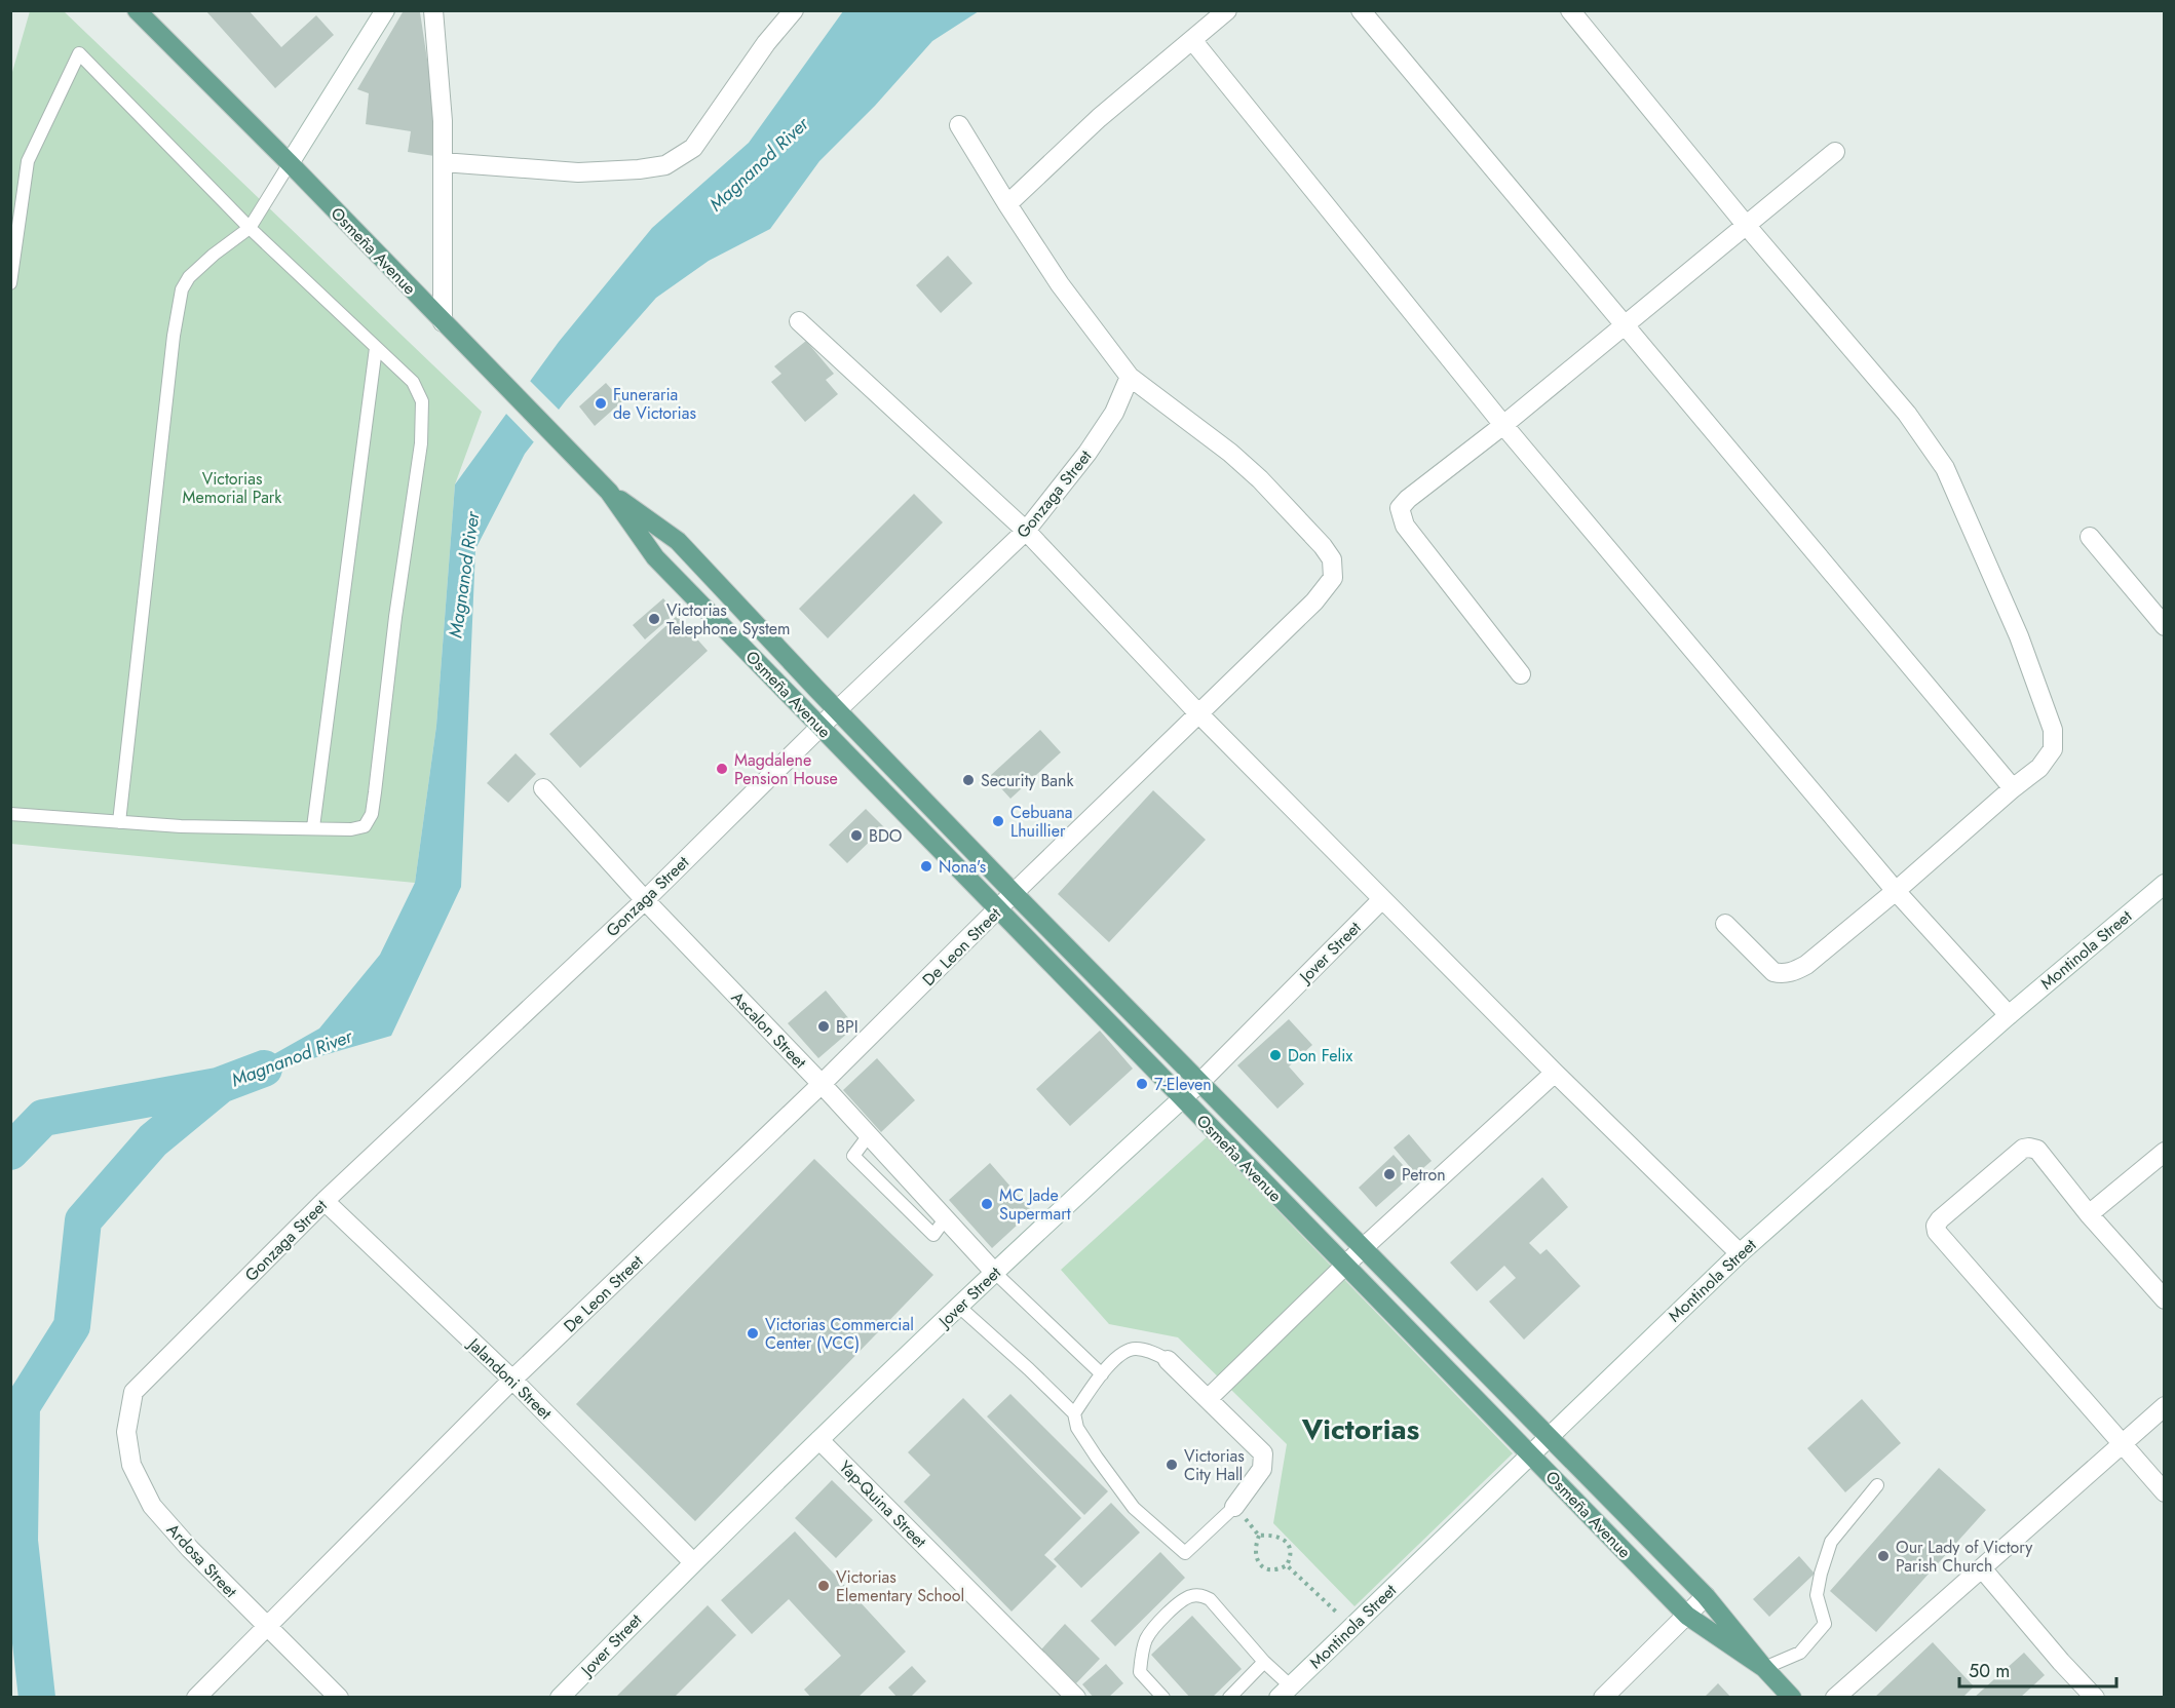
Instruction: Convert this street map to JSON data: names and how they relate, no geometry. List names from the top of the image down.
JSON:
{
  "streets": {
    "main road": ["Osmeña Avenue"],
    "street": [
      "Gonzaga Street",
      "De Leon Street",
      "Montinola Street",
      "Jover Street",
      "Ascalon Street",
      "Jalandoni Street",
      "Yap-Quina Street",
      "Ardosa Street"
    ]
  },
  "crossings": [
    ["Osmeña Avenue", "Gonzaga Street"],
    ["Osmeña Avenue", "De Leon Street"],
    ["Osmeña Avenue", "Montinola Street"],
    ["Osmeña Avenue", "Jover Street"],
    ["Gonzaga Street", "De Leon Street"],
    ["Gonzaga Street", "Ascalon Street"],
    ["Gonzaga Street", "Jalandoni Street"],
    ["Gonzaga Street", "Ardosa Street"],
    ["De Leon Street", "Ascalon Street"],
    ["De Leon Street", "Jalandoni Street"],
    ["De Leon Street", "Ardosa Street"],
    ["Jover Street", "Ascalon Street"],
    ["Jover Street", "Jalandoni Street"],
    ["Jover Street", "Yap-Quina Street"]
  ],
  "districts": ["Victorias"],
  "water": ["Magnanod River"],
  "parks": ["Victorias Memorial Park"],
  "places": [
    "Funeraria de Victorias",
    "Victorias Telephone System",
    "Magdalene Pension House",
    "Security Bank",
    "Cebuana Lhuillier",
    "BDO",
    "Nona's",
    "BPI",
    "Don Felix",
    "7-Eleven",
    "Petron",
    "MC Jade Supermart",
    "Victorias Commercial Center (VCC)",
    "Victorias City Hall",
    "Our Lady of Victory Parish Church",
    "Victorias Elementary School"
  ],
  "scale_bar": "50 m"
}
